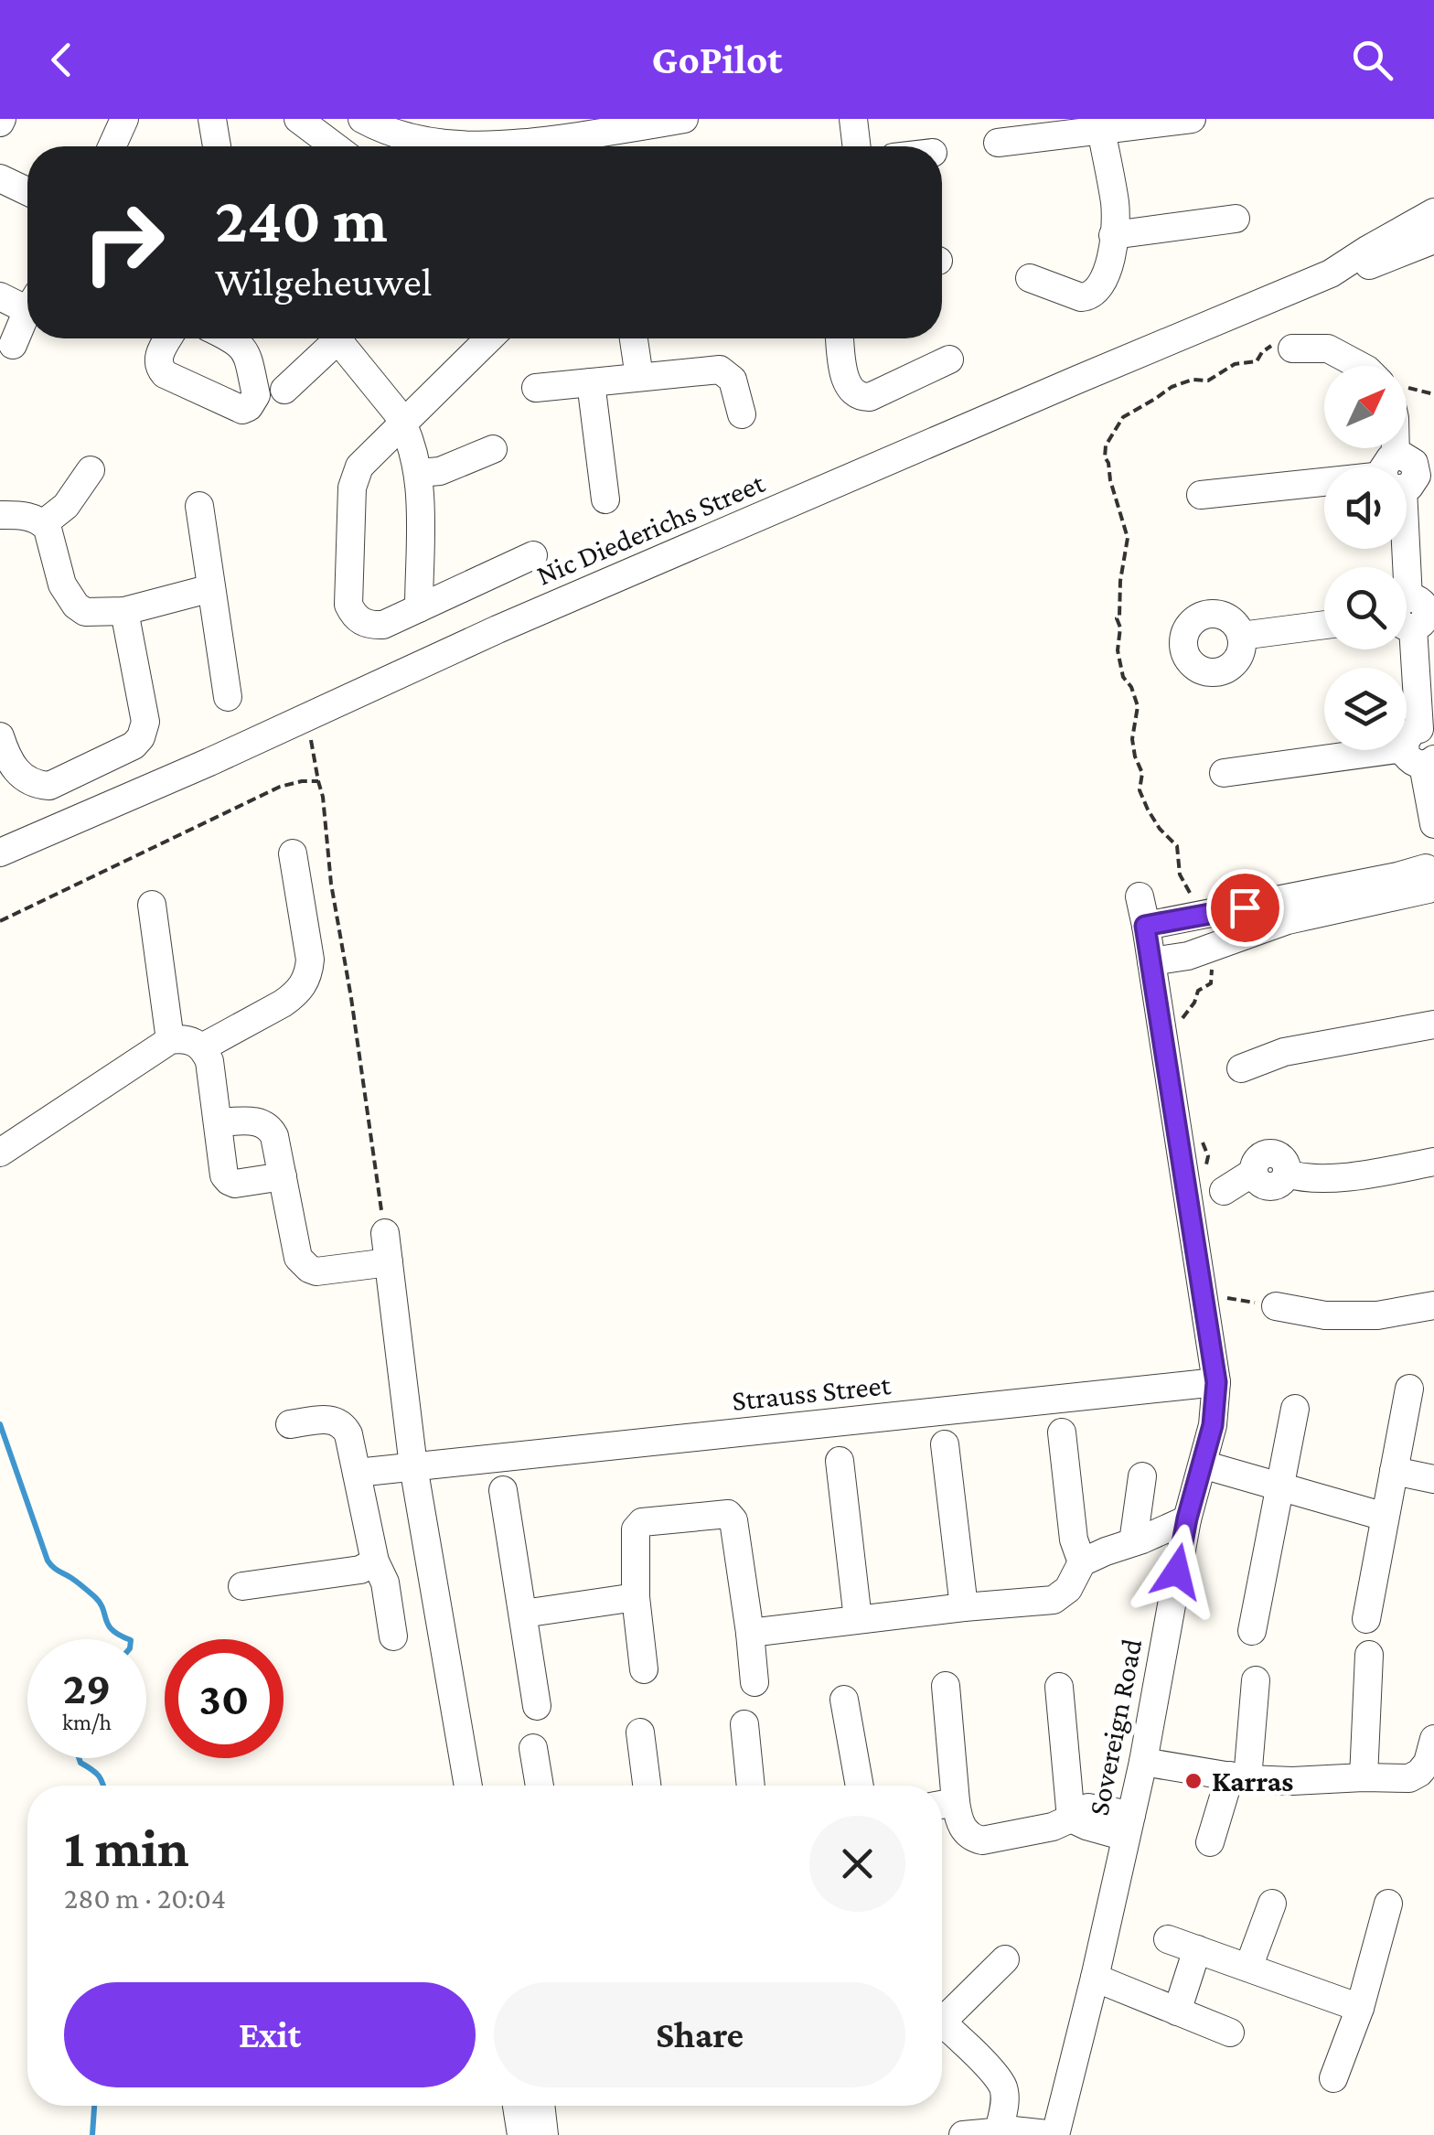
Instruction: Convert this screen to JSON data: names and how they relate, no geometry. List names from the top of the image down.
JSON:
{
  "streets": {
    "street": ["Nic Diederichs Street", "Strauss Street", "Sovereign Road"]
  },
  "crossings": [
    ["Strauss Street", "Sovereign Road"]
  ],
  "places": ["Karras"],
  "north": "top right",
  "page": {
    "header": "GoPilot",
    "turn": ["240 m", "Wilgeheuwel"],
    "speed": "29 km/h",
    "limit": "30",
    "heading": ["1 min", "280 m · 20:04"],
    "buttons": ["Exit", "Share"]
  }
}
